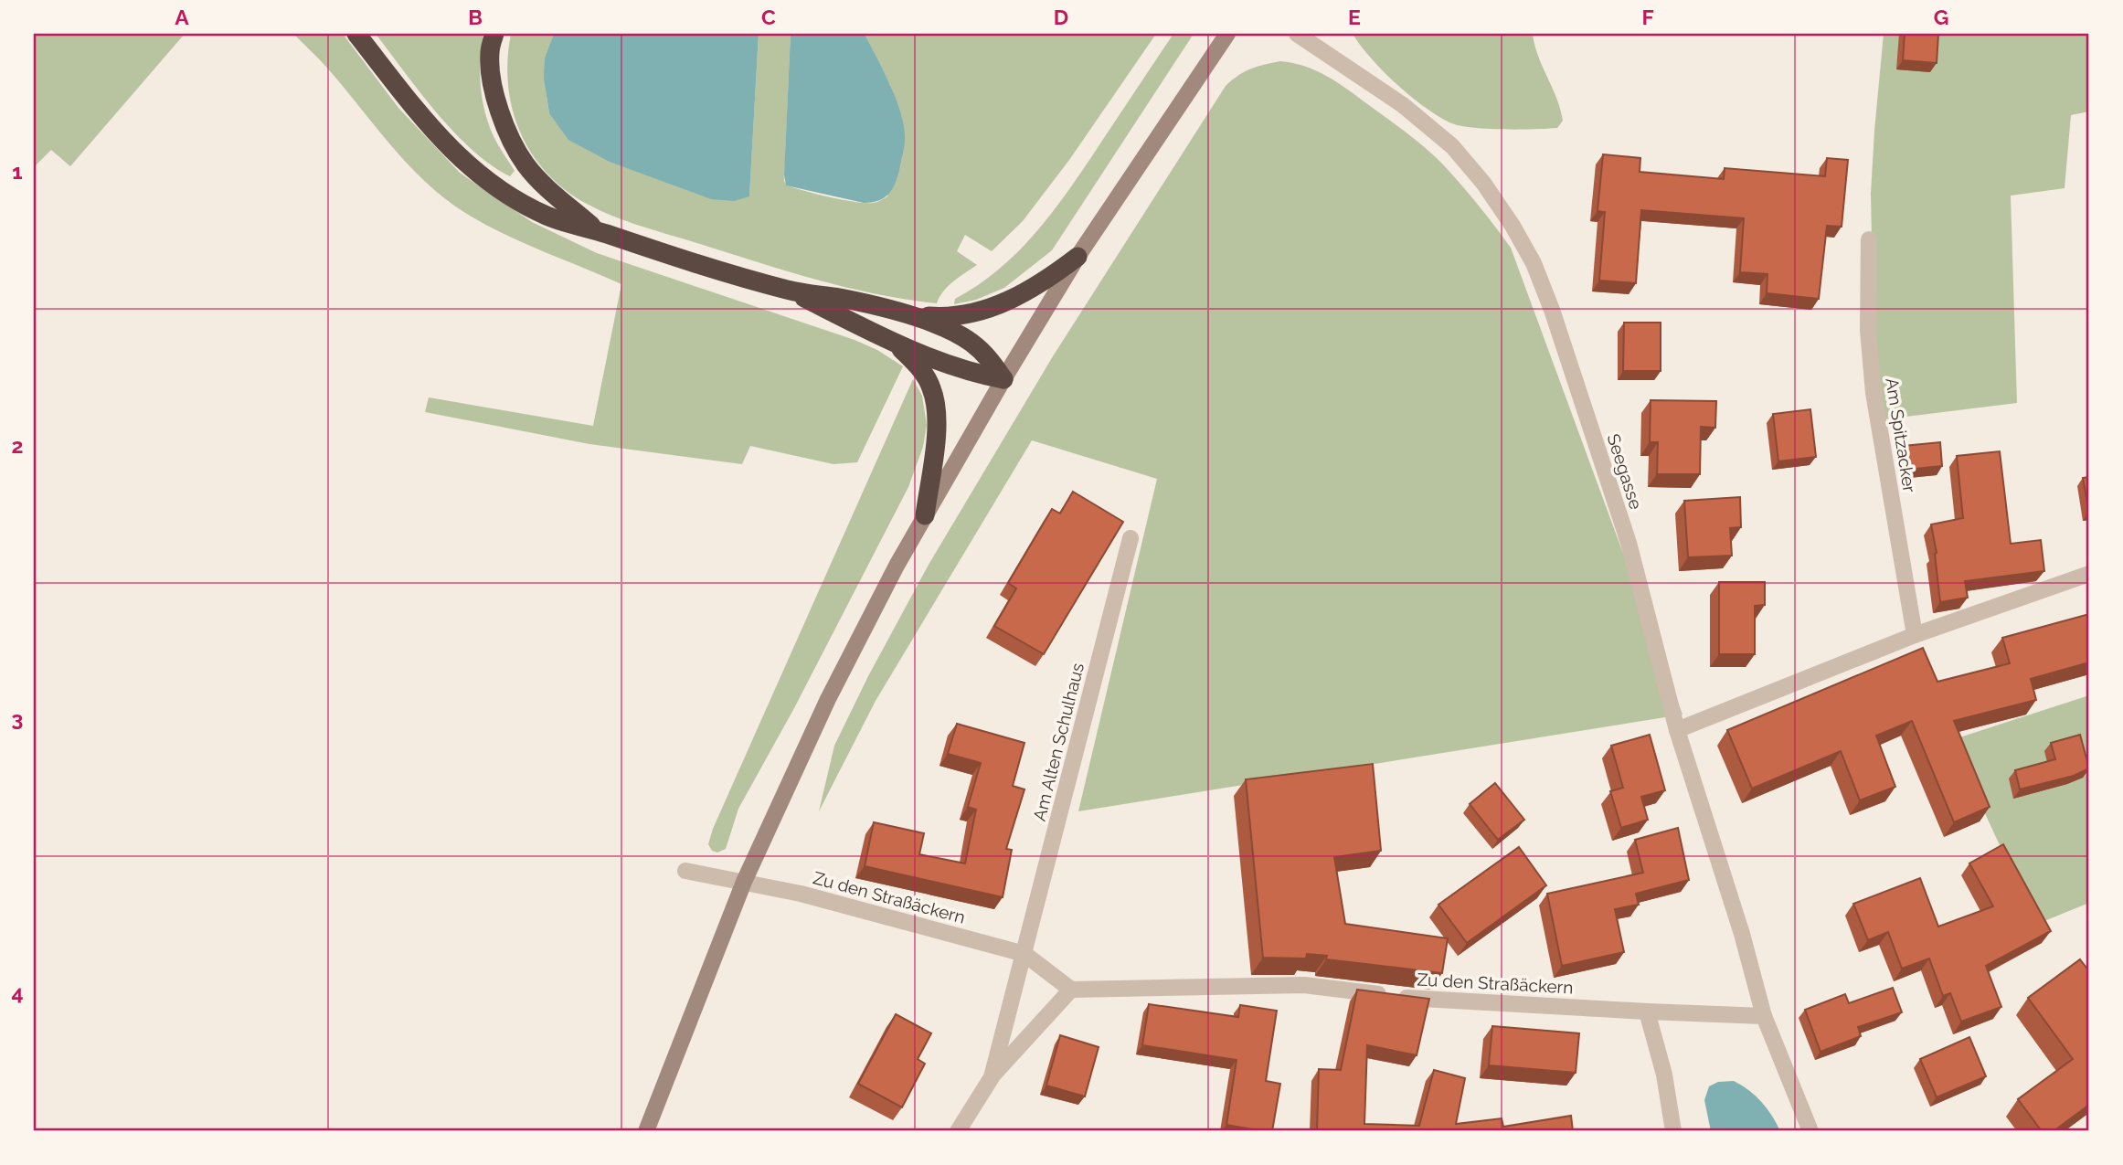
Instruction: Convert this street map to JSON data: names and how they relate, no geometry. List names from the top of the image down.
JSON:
{
  "streets": {
    "street": [
      "Am Spitzacker",
      "Seegasse",
      "Am Alten Schulhaus",
      "Zu den Straßäckern"
    ]
  },
  "crossings": [
    ["Seegasse", "Zu den Straßäckern"],
    ["Am Alten Schulhaus", "Zu den Straßäckern"]
  ],
  "grid": {
    "columns": [
      "A",
      "B",
      "C",
      "D",
      "E",
      "F",
      "G"
    ],
    "rows": [
      "1",
      "2",
      "3",
      "4"
    ]
  }
}
